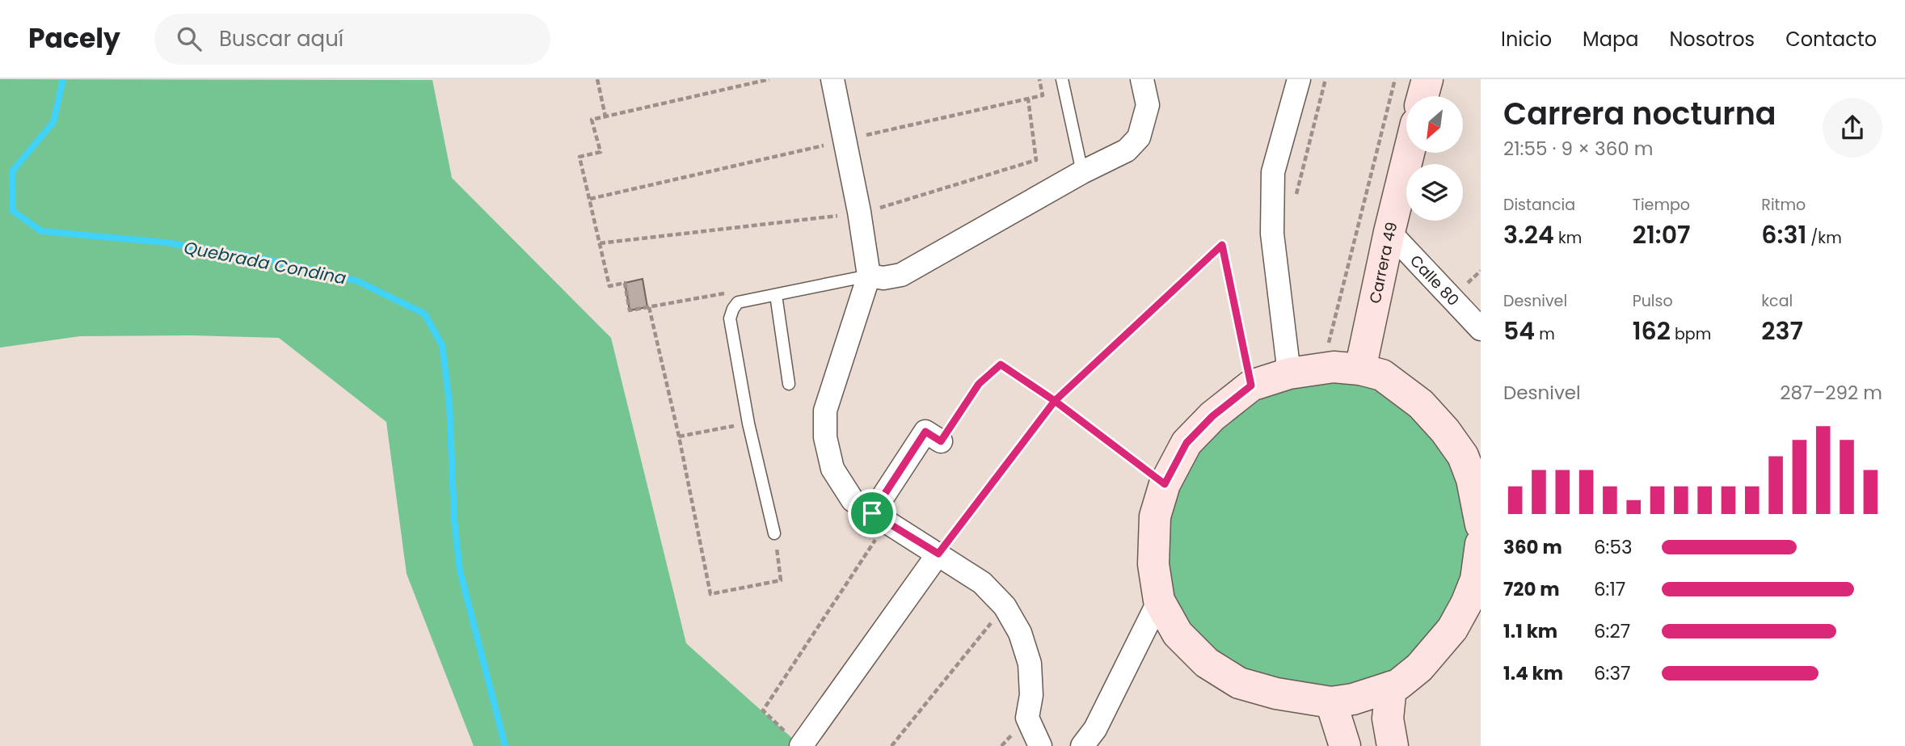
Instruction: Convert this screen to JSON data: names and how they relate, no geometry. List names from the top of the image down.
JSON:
{
  "streets": {
    "main road": ["Carrera 49"],
    "street": ["Calle 80"]
  },
  "crossings": [
    ["Carrera 49", "Calle 80"]
  ],
  "water": ["Quebrada Condina"],
  "north": "bottom left",
  "page": {
    "header": "Pacely",
    "search": "Buscar aquí",
    "nav": [
      "Inicio",
      "Mapa",
      "Nosotros",
      "Contacto"
    ],
    "heading": ["Carrera nocturna", "21:55 · 9 × 360 m"],
    "stats": [
      ["Distancia", "3.24 km"],
      ["Tiempo", "21:07"],
      ["Ritmo", "6:31 /km"],
      ["Desnivel", "54 m"],
      ["Pulso", "162 bpm"],
      ["kcal", "237"]
    ],
    "chart": ["Desnivel", "287–292 m"],
    "list": [
      {
        "name": "360 m",
        "note": "6:53"
      },
      {
        "name": "720 m",
        "note": "6:17"
      },
      {
        "name": "1.1 km",
        "note": "6:27"
      },
      {
        "name": "1.4 km",
        "note": "6:37"
      }
    ]
  }
}
